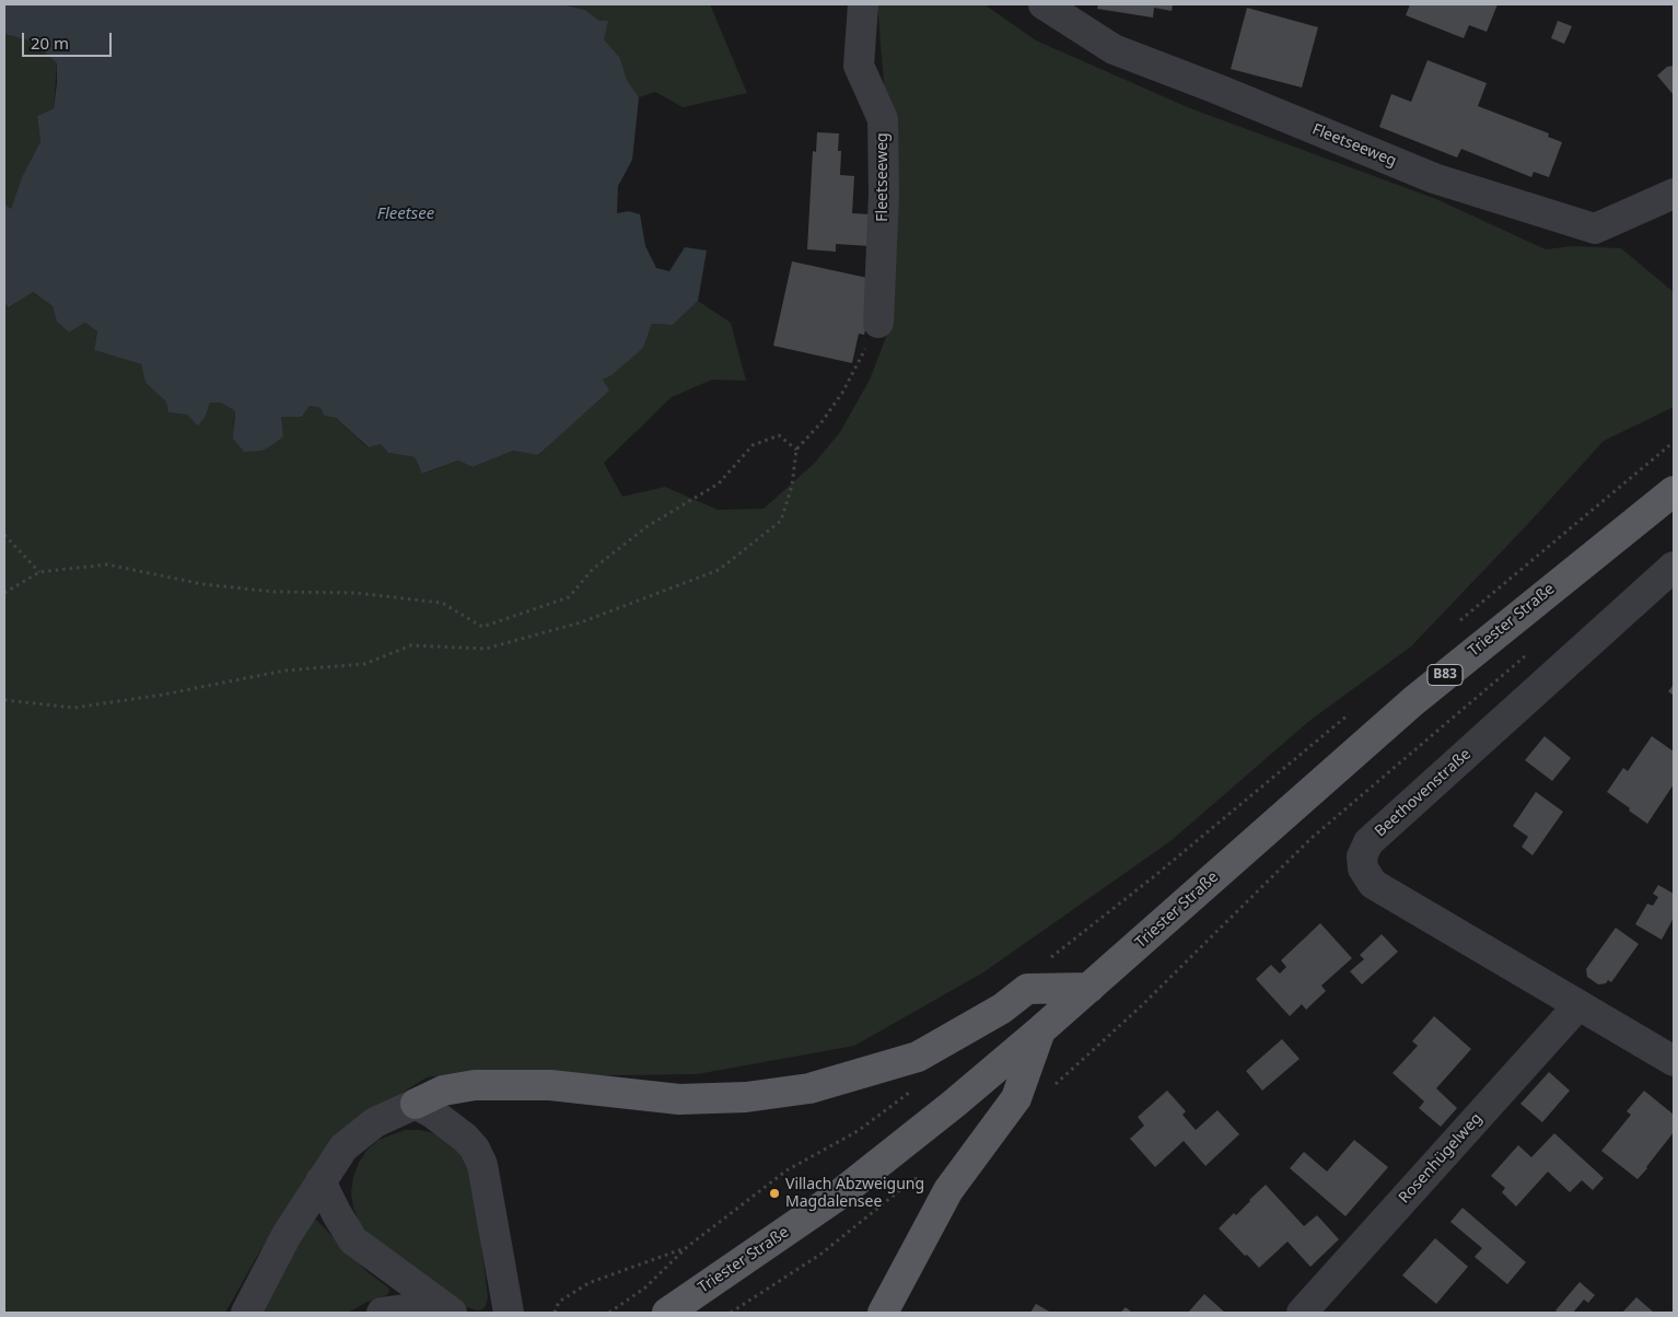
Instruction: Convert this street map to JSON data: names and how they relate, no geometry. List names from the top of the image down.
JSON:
{
  "streets": {
    "main road": ["Triester Straße", "B83"],
    "street": ["Fleetseeweg", "Beethovenstraße", "Rosenhügelweg"]
  },
  "crossings": [
    ["Beethovenstraße", "Rosenhügelweg"]
  ],
  "water": ["Fleetsee"],
  "places": ["Villach Abzweigung Magdalensee"],
  "scale_bar": "20 m"
}
